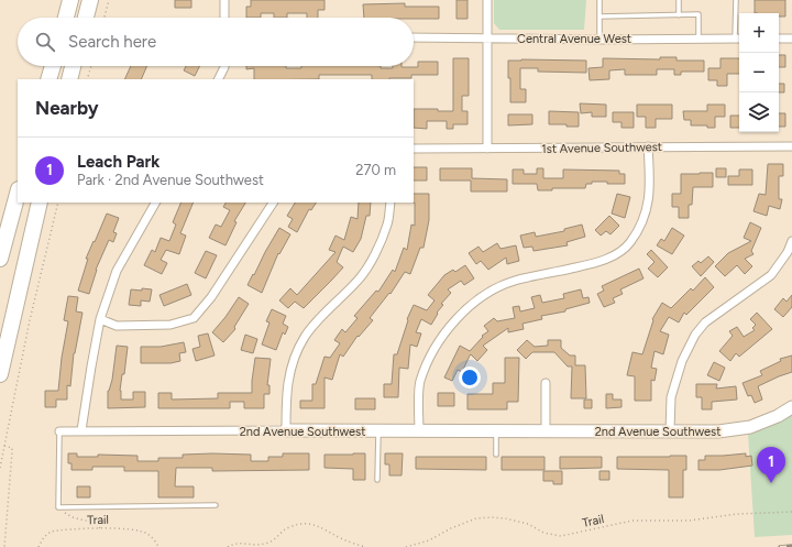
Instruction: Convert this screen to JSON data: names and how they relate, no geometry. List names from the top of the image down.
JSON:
{
  "streets": {
    "street": ["Central Avenue West", "1st Avenue Southwest", "2nd Avenue Southwest"],
    "path": ["Trail"]
  },
  "page": {
    "map_buttons": ["+", "−"],
    "search": "Search here",
    "heading": "Nearby",
    "list": [
      {
        "mark": "1",
        "name": "Leach Park",
        "note": "Park · 2nd Avenue Southwest",
        "value": "270 m"
      }
    ],
    "pins": "1"
  }
}
